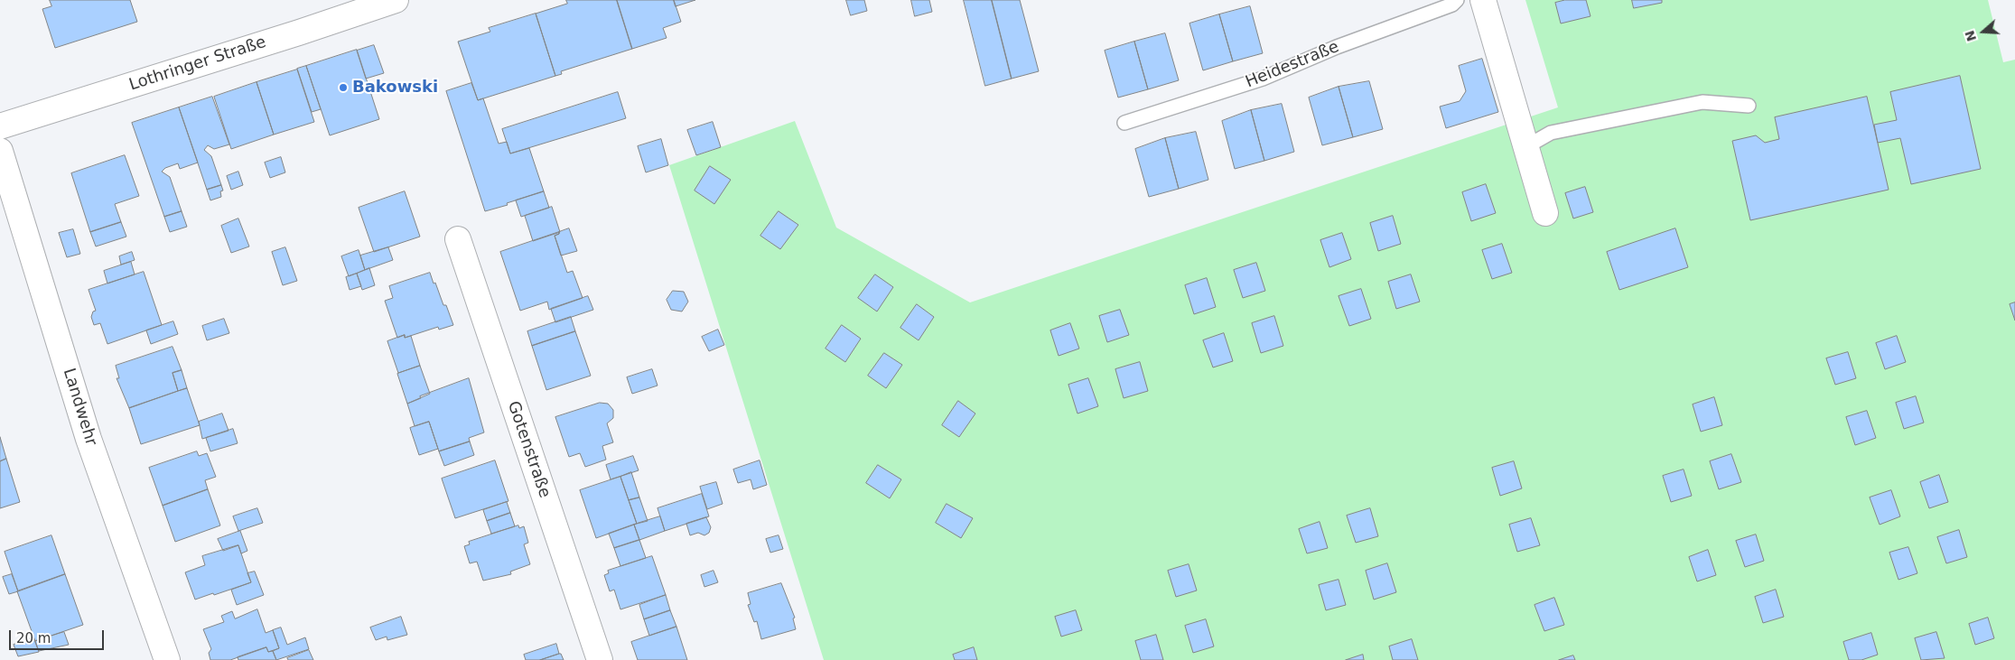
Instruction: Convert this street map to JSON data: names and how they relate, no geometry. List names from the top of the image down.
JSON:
{
  "streets": {
    "street": ["Lothringer Straße", "Landwehr", "Gotenstraße"],
    "lane": ["Heidestraße"]
  },
  "places": ["Bakowski"],
  "scale_bar": "20 m",
  "north": "left"
}
